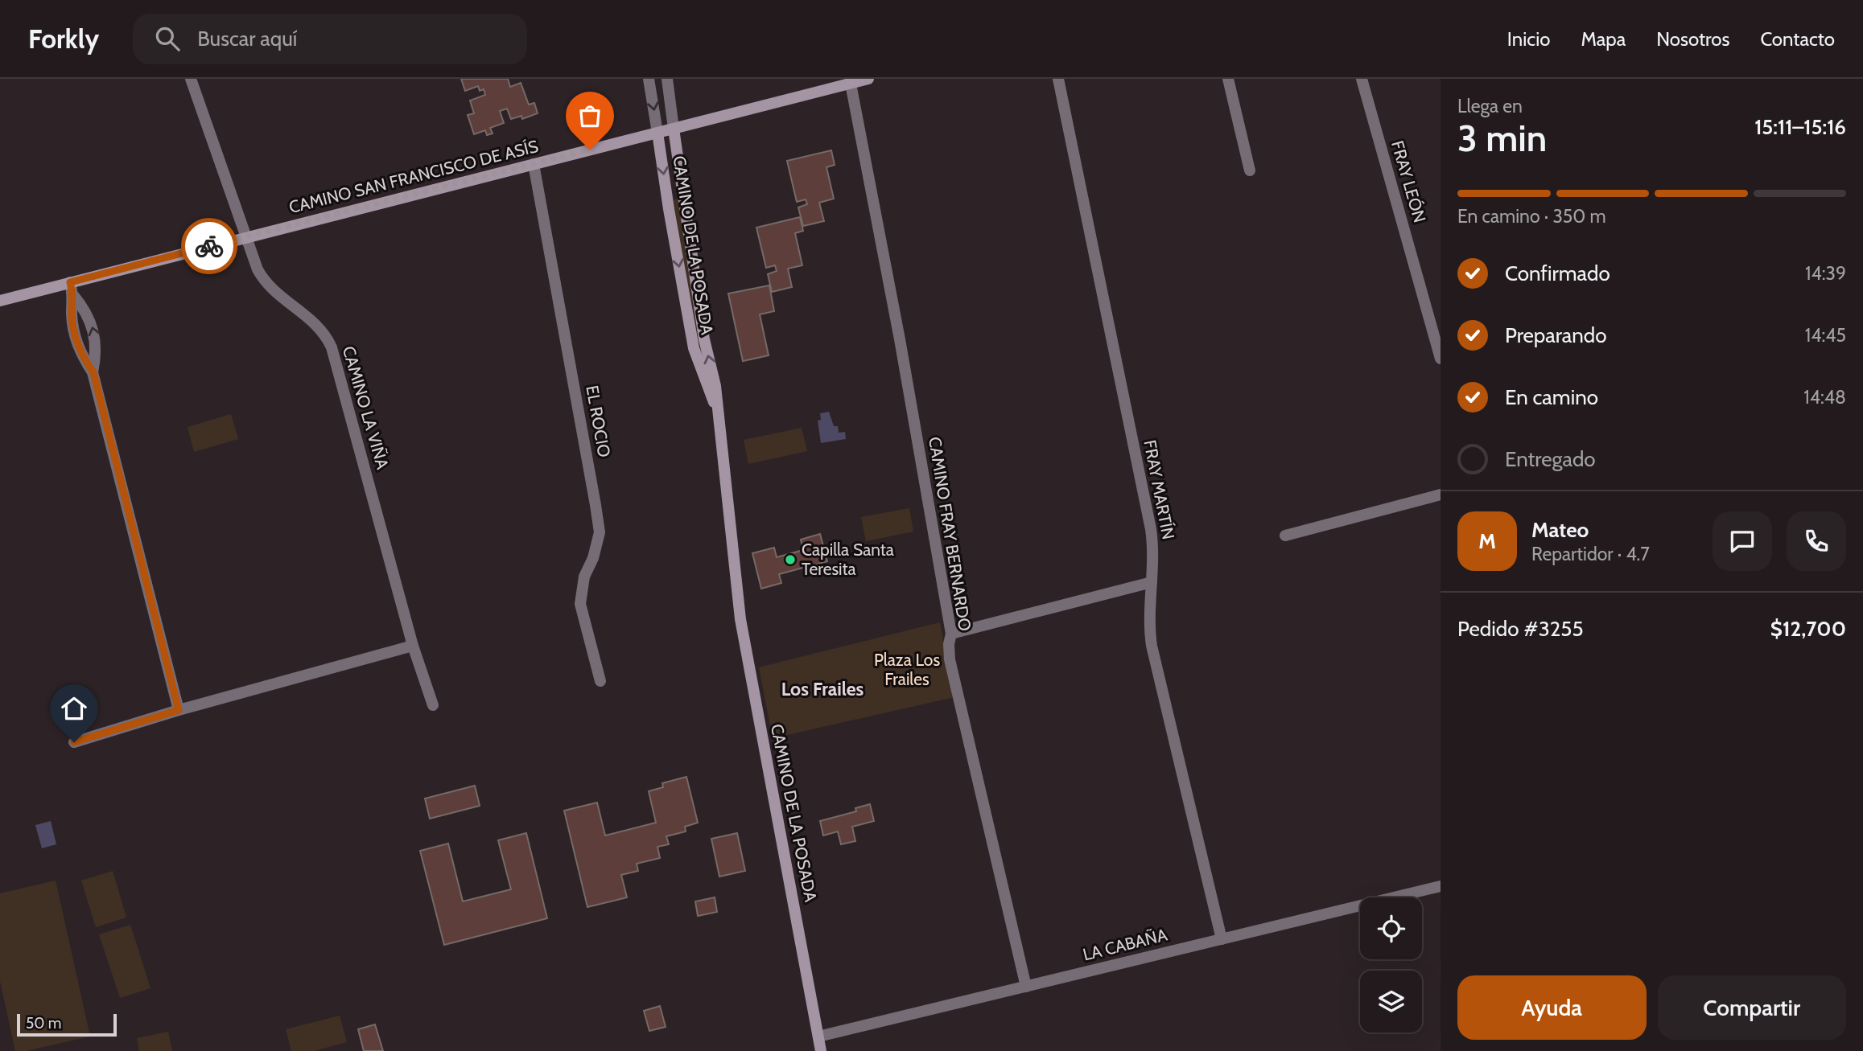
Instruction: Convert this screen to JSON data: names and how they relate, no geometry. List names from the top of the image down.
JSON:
{
  "streets": {
    "street": [
      "CAMINO SAN FRANCISCO DE ASÍS",
      "FRAY LEÓN",
      "CAMINO DE LA POSADA",
      "CAMINO LA VIÑA",
      "EL ROCIO",
      "FRAY MARTÍN",
      "CAMINO FRAY BERNARDO",
      "LA CABAÑA"
    ]
  },
  "crossings": [
    ["CAMINO SAN FRANCISCO DE ASÍS", "CAMINO DE LA POSADA"],
    ["CAMINO SAN FRANCISCO DE ASÍS", "CAMINO LA VIÑA"],
    ["CAMINO SAN FRANCISCO DE ASÍS", "EL ROCIO"],
    ["CAMINO SAN FRANCISCO DE ASÍS", "CAMINO FRAY BERNARDO"],
    ["CAMINO DE LA POSADA", "LA CABAÑA"],
    ["FRAY MARTÍN", "LA CABAÑA"],
    ["CAMINO FRAY BERNARDO", "LA CABAÑA"]
  ],
  "districts": ["Los Frailes"],
  "parks": ["Plaza Los Frailes"],
  "places": ["Capilla Santa Teresita"],
  "scale_bar": "50 m",
  "page": {
    "header": "Forkly",
    "search": "Buscar aquí",
    "nav": [
      "Inicio",
      "Mapa",
      "Nosotros",
      "Contacto"
    ],
    "heading": ["3 min", "Llega en", "15:11–15:16"],
    "panel": [
      "Mateo",
      "Repartidor · 4.7",
      "Pedido #3255",
      "$12,700"
    ],
    "bar": "En camino · 350 m",
    "list": [
      ["Confirmado", "14:39"],
      ["Preparando", "14:45"],
      ["En camino", "14:48"],
      "Entregado"
    ],
    "round": "M",
    "buttons": ["Ayuda", "Compartir"],
    "scale": "50 m"
  }
}
